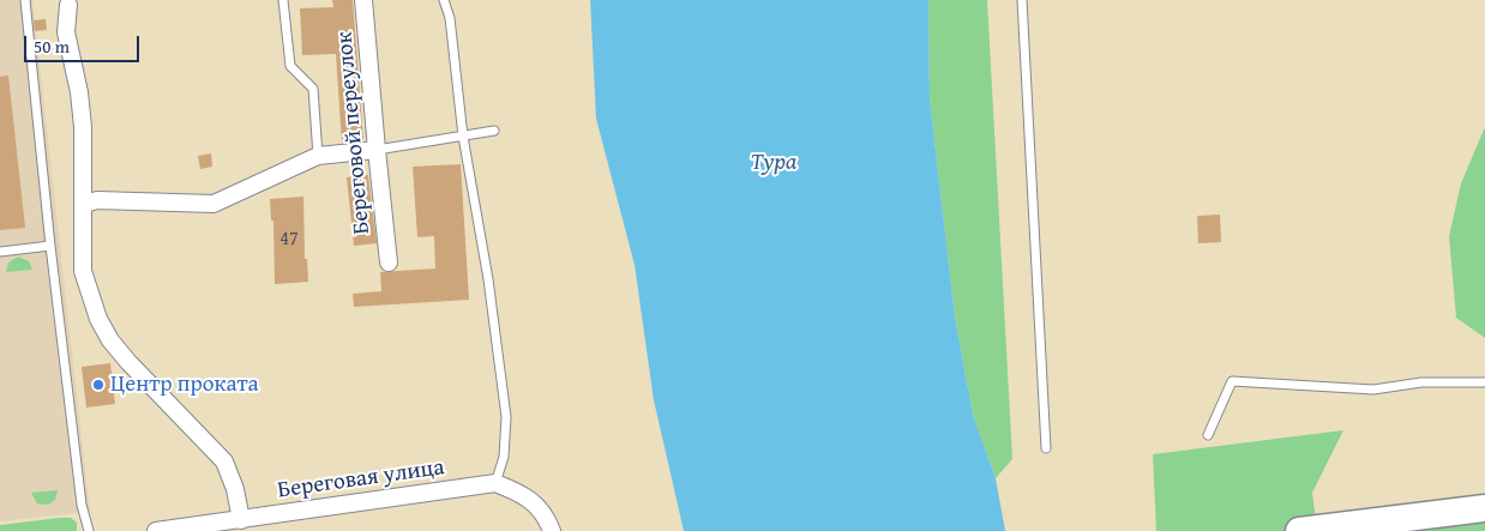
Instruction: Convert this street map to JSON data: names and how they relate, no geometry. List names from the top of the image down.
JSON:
{
  "streets": {
    "street": ["Береговой переулок", "Береговая улица"]
  },
  "water": ["Тура"],
  "places": ["Центр проката"],
  "house_numbers": ["47"],
  "scale_bar": "50 m"
}
